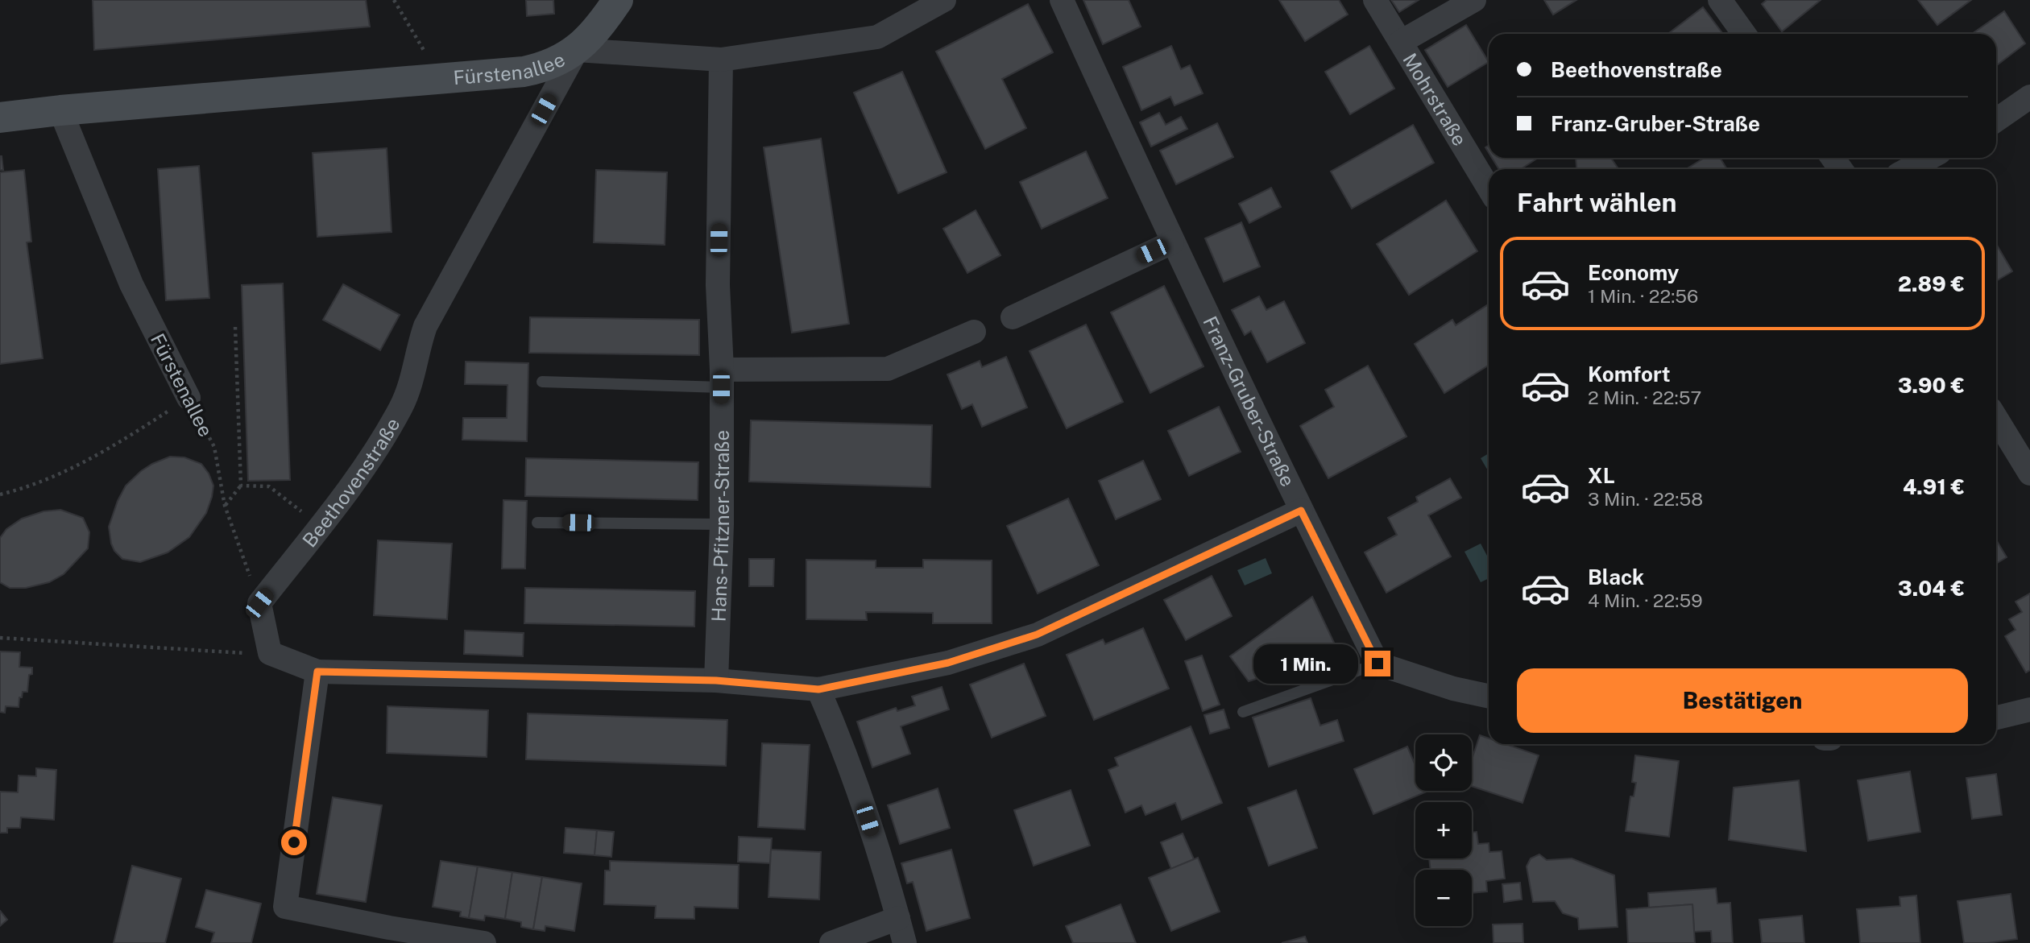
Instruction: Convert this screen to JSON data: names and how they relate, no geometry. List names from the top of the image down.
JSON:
{
  "streets": {
    "street": [
      "Fürstenallee",
      "Mohrstraße",
      "Franz-Gruber-Straße",
      "Beethovenstraße",
      "Hans-Pfitzner-Straße"
    ]
  },
  "crossings": [
    ["Fürstenallee", "Beethovenstraße"],
    ["Fürstenallee", "Hans-Pfitzner-Straße"]
  ],
  "page": {
    "banner": ["Beethovenstraße", "Franz-Gruber-Straße"],
    "heading": "Fahrt wählen",
    "list": [
      {
        "name": "Economy",
        "note": "1 Min. · 22:56",
        "value": "2.89 €"
      },
      {
        "name": "Komfort",
        "note": "2 Min. · 22:57",
        "value": "3.90 €"
      },
      {
        "name": "XL",
        "note": "3 Min. · 22:58",
        "value": "4.91 €"
      },
      {
        "name": "Black",
        "note": "4 Min. · 22:59",
        "value": "3.04 €"
      }
    ],
    "bubble": "1 Min.",
    "buttons": "Bestätigen",
    "map_buttons": ["+", "−"]
  }
}
